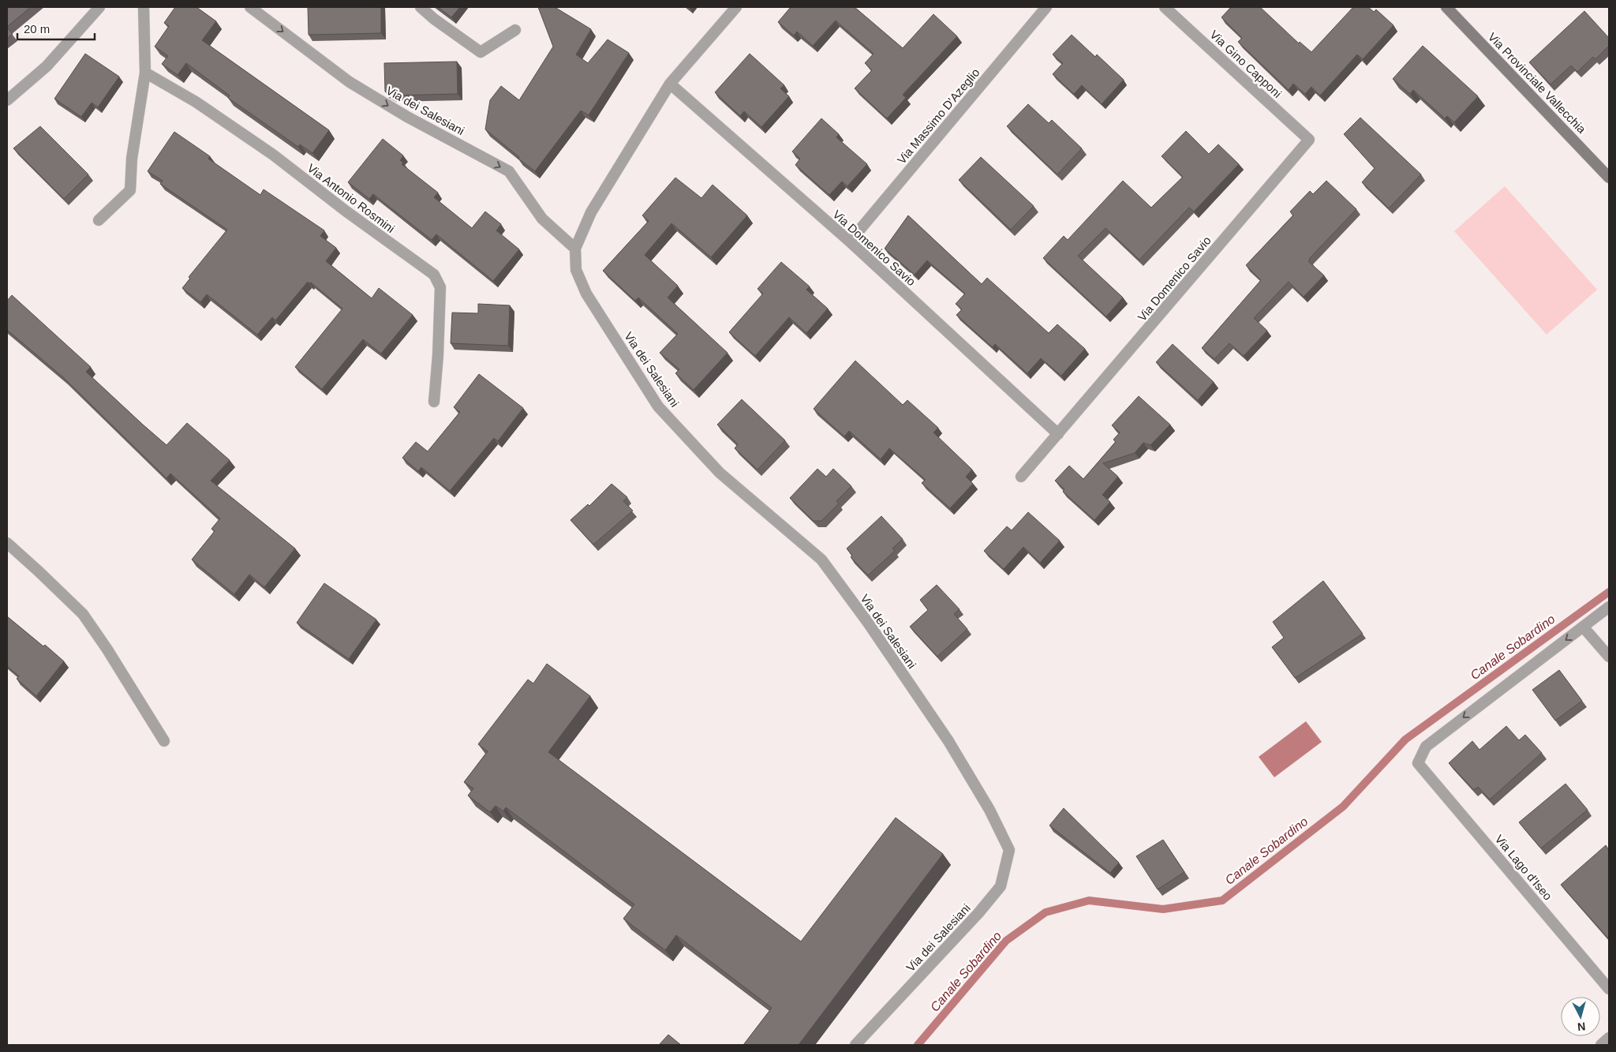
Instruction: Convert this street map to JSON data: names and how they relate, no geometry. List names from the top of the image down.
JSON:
{
  "streets": {
    "main road": ["Via Provinciale Vallecchia"],
    "street": [
      "Via Gino Capponi",
      "Via dei Salesiani",
      "Via Massimo D'Azeglio",
      "Via Antonio Rosmini",
      "Via Domenico Savio",
      "Via Lago d'Iseo"
    ]
  },
  "crossings": [
    ["Via Gino Capponi", "Via Domenico Savio"],
    ["Via dei Salesiani", "Via Domenico Savio"],
    ["Via Massimo D'Azeglio", "Via Domenico Savio"]
  ],
  "water": ["Canale Sobardino"],
  "scale_bar": "20 m",
  "north": "bottom"
}
